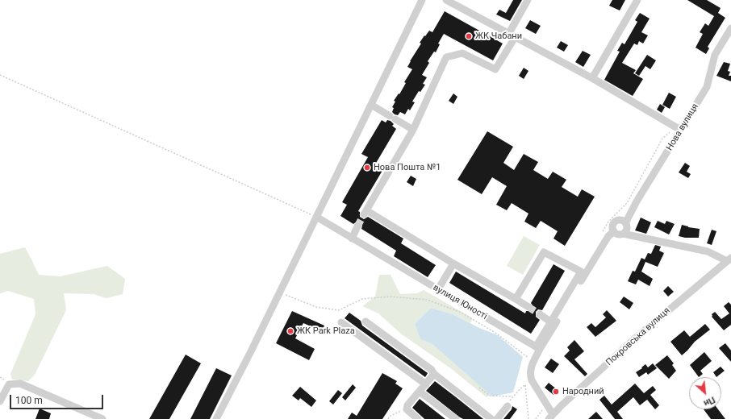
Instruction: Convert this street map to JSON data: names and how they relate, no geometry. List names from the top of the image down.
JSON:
{
  "streets": {
    "street": ["Нова вулиця", "вулиця Юності", "Покровська вулиця"]
  },
  "places": [
    "ЖК Чабани",
    "Нова Пошта №1",
    "ЖК Park Plaza",
    "Народний"
  ],
  "scale_bar": "100 m",
  "north": "bottom right"
}
